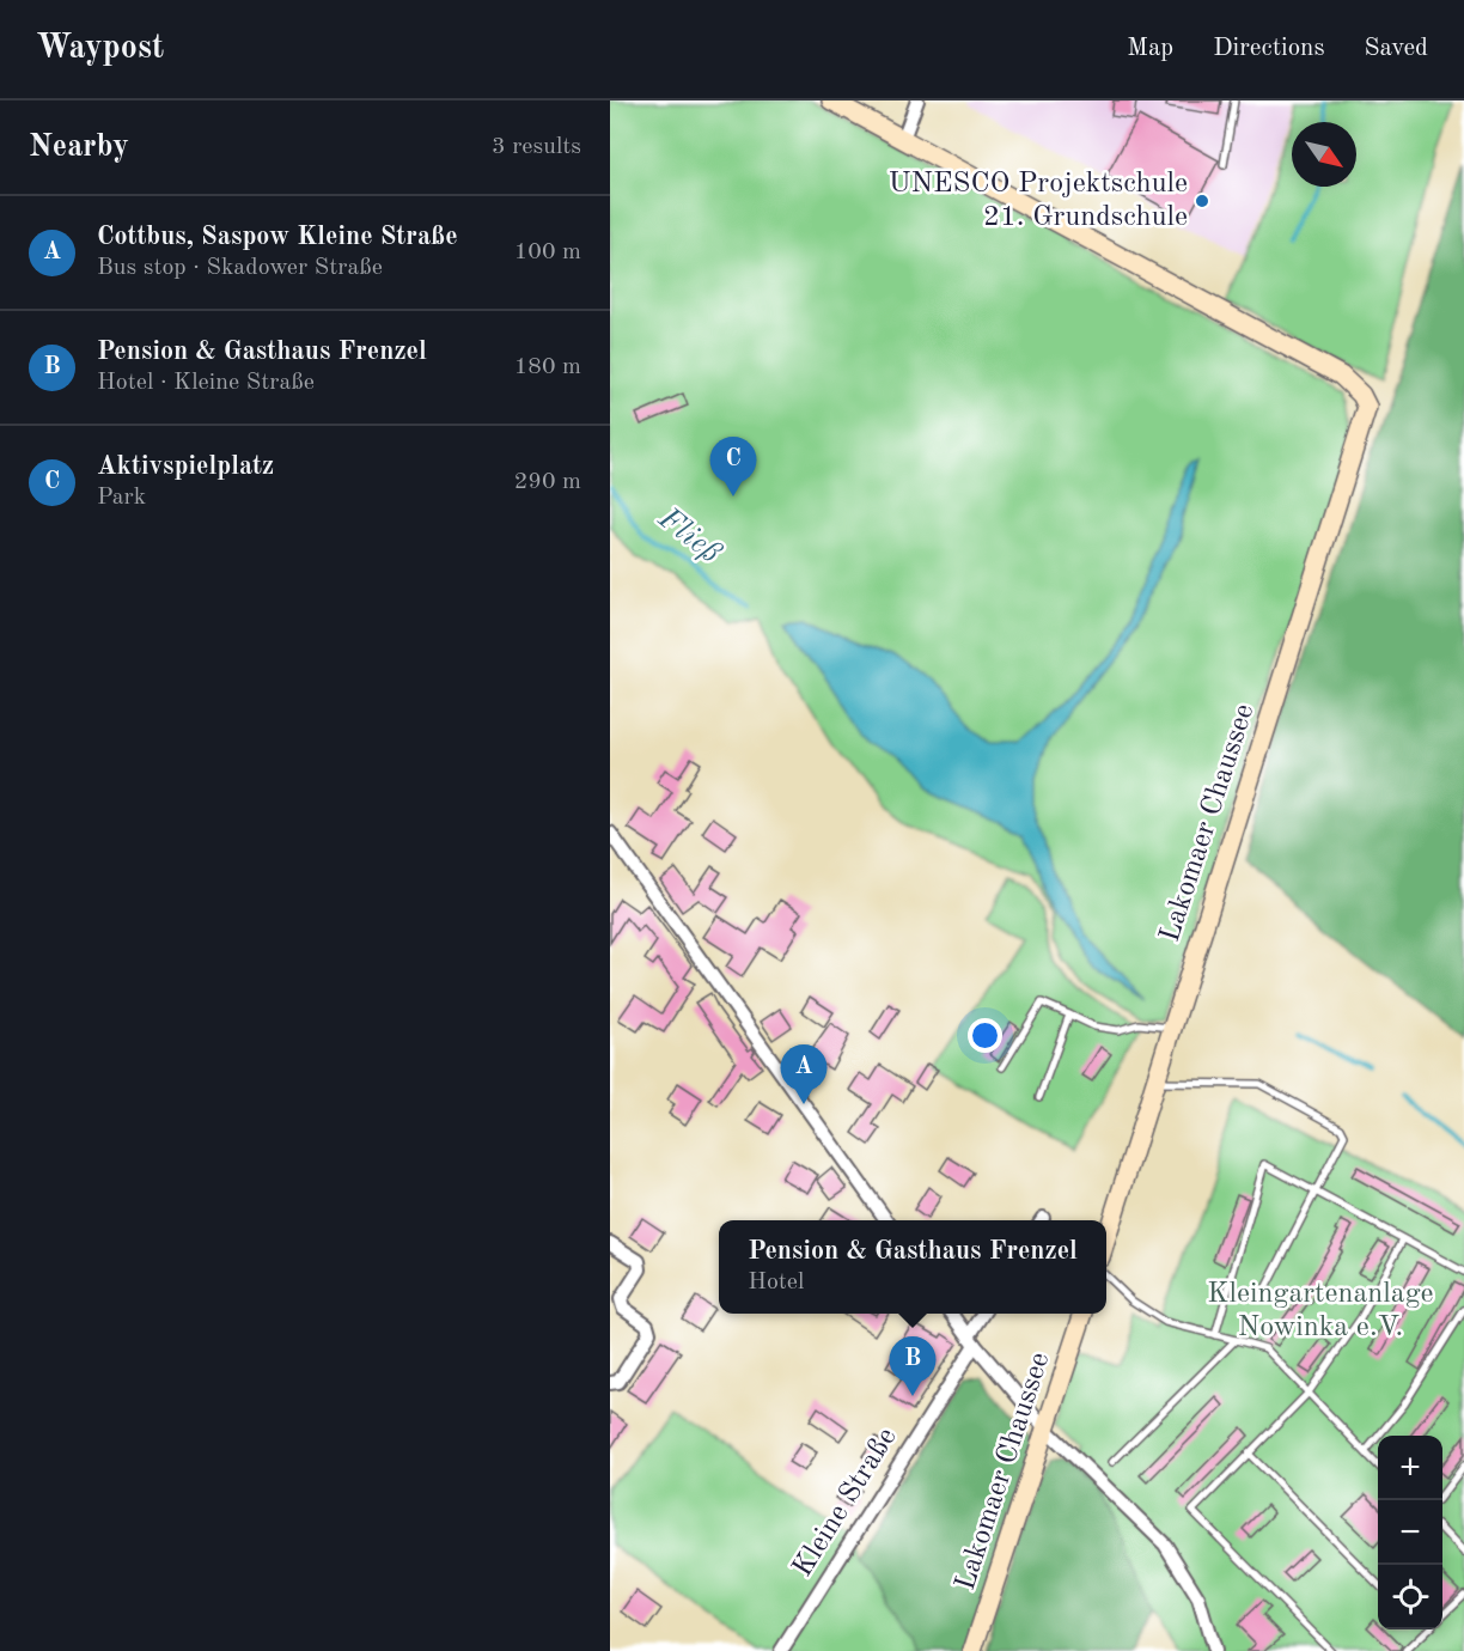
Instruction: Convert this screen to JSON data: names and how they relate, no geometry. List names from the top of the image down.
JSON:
{
  "streets": {
    "street": ["Lakomaer Chaussee", "Kleine Straße"]
  },
  "water": ["Fließ"],
  "parks": ["Kleingartenanlage Nowinka e.V."],
  "places": ["UNESCO Projektschule 21. Grundschule"],
  "north": "bottom right",
  "page": {
    "header": "Waypost",
    "nav": ["Map", "Directions", "Saved"],
    "heading": ["Nearby", "3 results"],
    "list": [
      {
        "mark": "A",
        "name": "Cottbus, Saspow Kleine Straße",
        "note": "Bus stop · Skadower Straße",
        "value": "100 m"
      },
      {
        "mark": "B",
        "name": "Pension & Gasthaus Frenzel",
        "note": "Hotel · Kleine Straße",
        "value": "180 m"
      },
      {
        "mark": "C",
        "name": "Aktivspielplatz",
        "note": "Park",
        "value": "290 m"
      }
    ],
    "pins": ["C", "A", "B"],
    "popup": ["Pension & Gasthaus Frenzel", "Hotel"],
    "map_buttons": ["+", "−"]
  }
}
